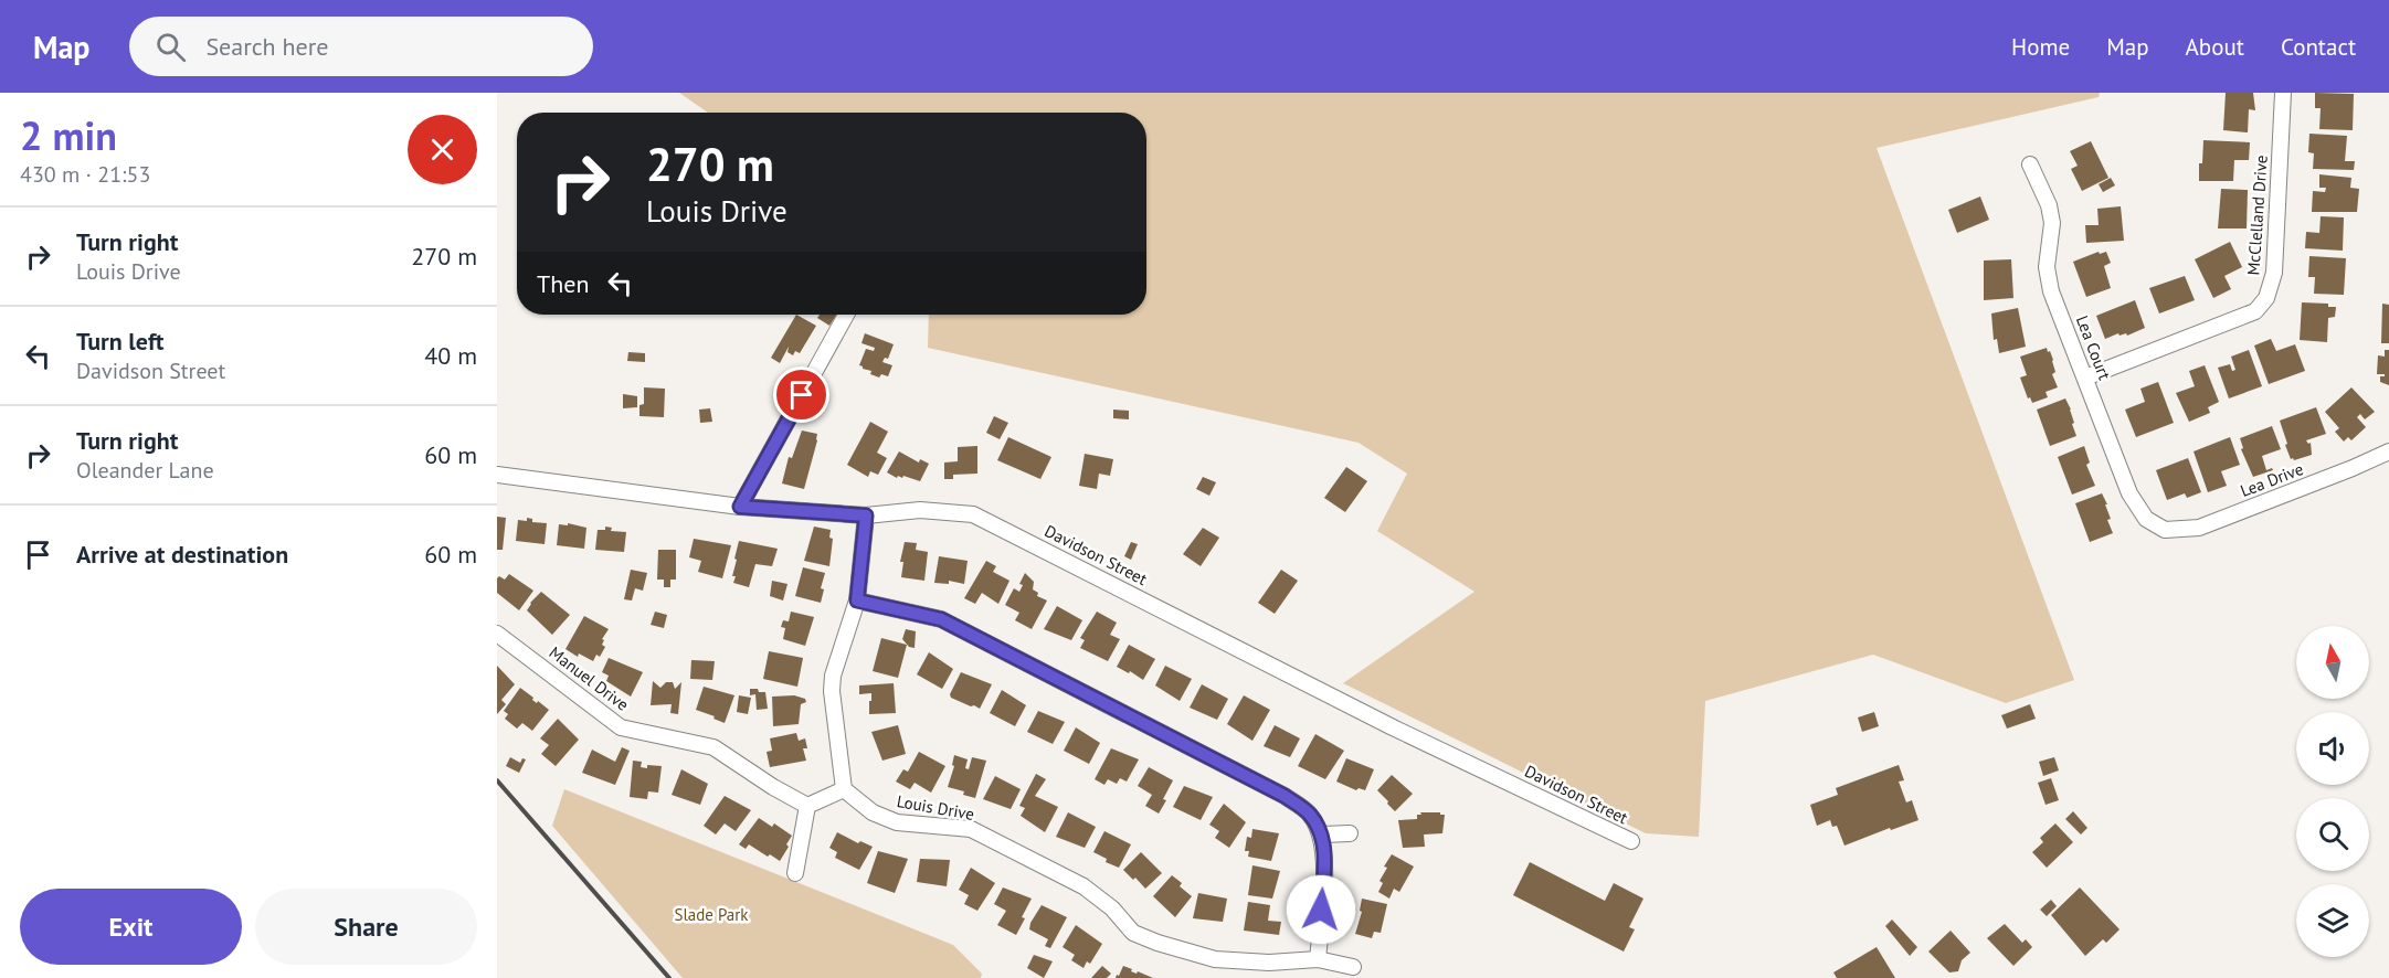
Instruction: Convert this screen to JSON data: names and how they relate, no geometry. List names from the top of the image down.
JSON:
{
  "streets": {
    "street": [
      "McClelland Drive",
      "Lea Court",
      "Lea Drive",
      "Davidson Street",
      "Manuel Drive",
      "Louis Drive"
    ]
  },
  "crossings": [
    ["McClelland Drive", "Lea Court"],
    ["Lea Court", "Lea Drive"]
  ],
  "parks": ["Slade Park"],
  "north": "top",
  "page": {
    "header": "Map",
    "search": "Search here",
    "nav": [
      "Home",
      "Map",
      "About",
      "Contact"
    ],
    "heading": ["2 min", "430 m · 21:53"],
    "turn": ["270 m", "Louis Drive"],
    "list": [
      {
        "name": "Turn right",
        "note": "Louis Drive",
        "value": "270 m"
      },
      {
        "name": "Turn left",
        "note": "Davidson Street",
        "value": "40 m"
      },
      {
        "name": "Turn right",
        "note": "Oleander Lane",
        "value": "60 m"
      },
      {
        "name": "Arrive at destination",
        "value": "60 m"
      }
    ],
    "then": "Then",
    "buttons": ["Exit", "Share"]
  }
}
